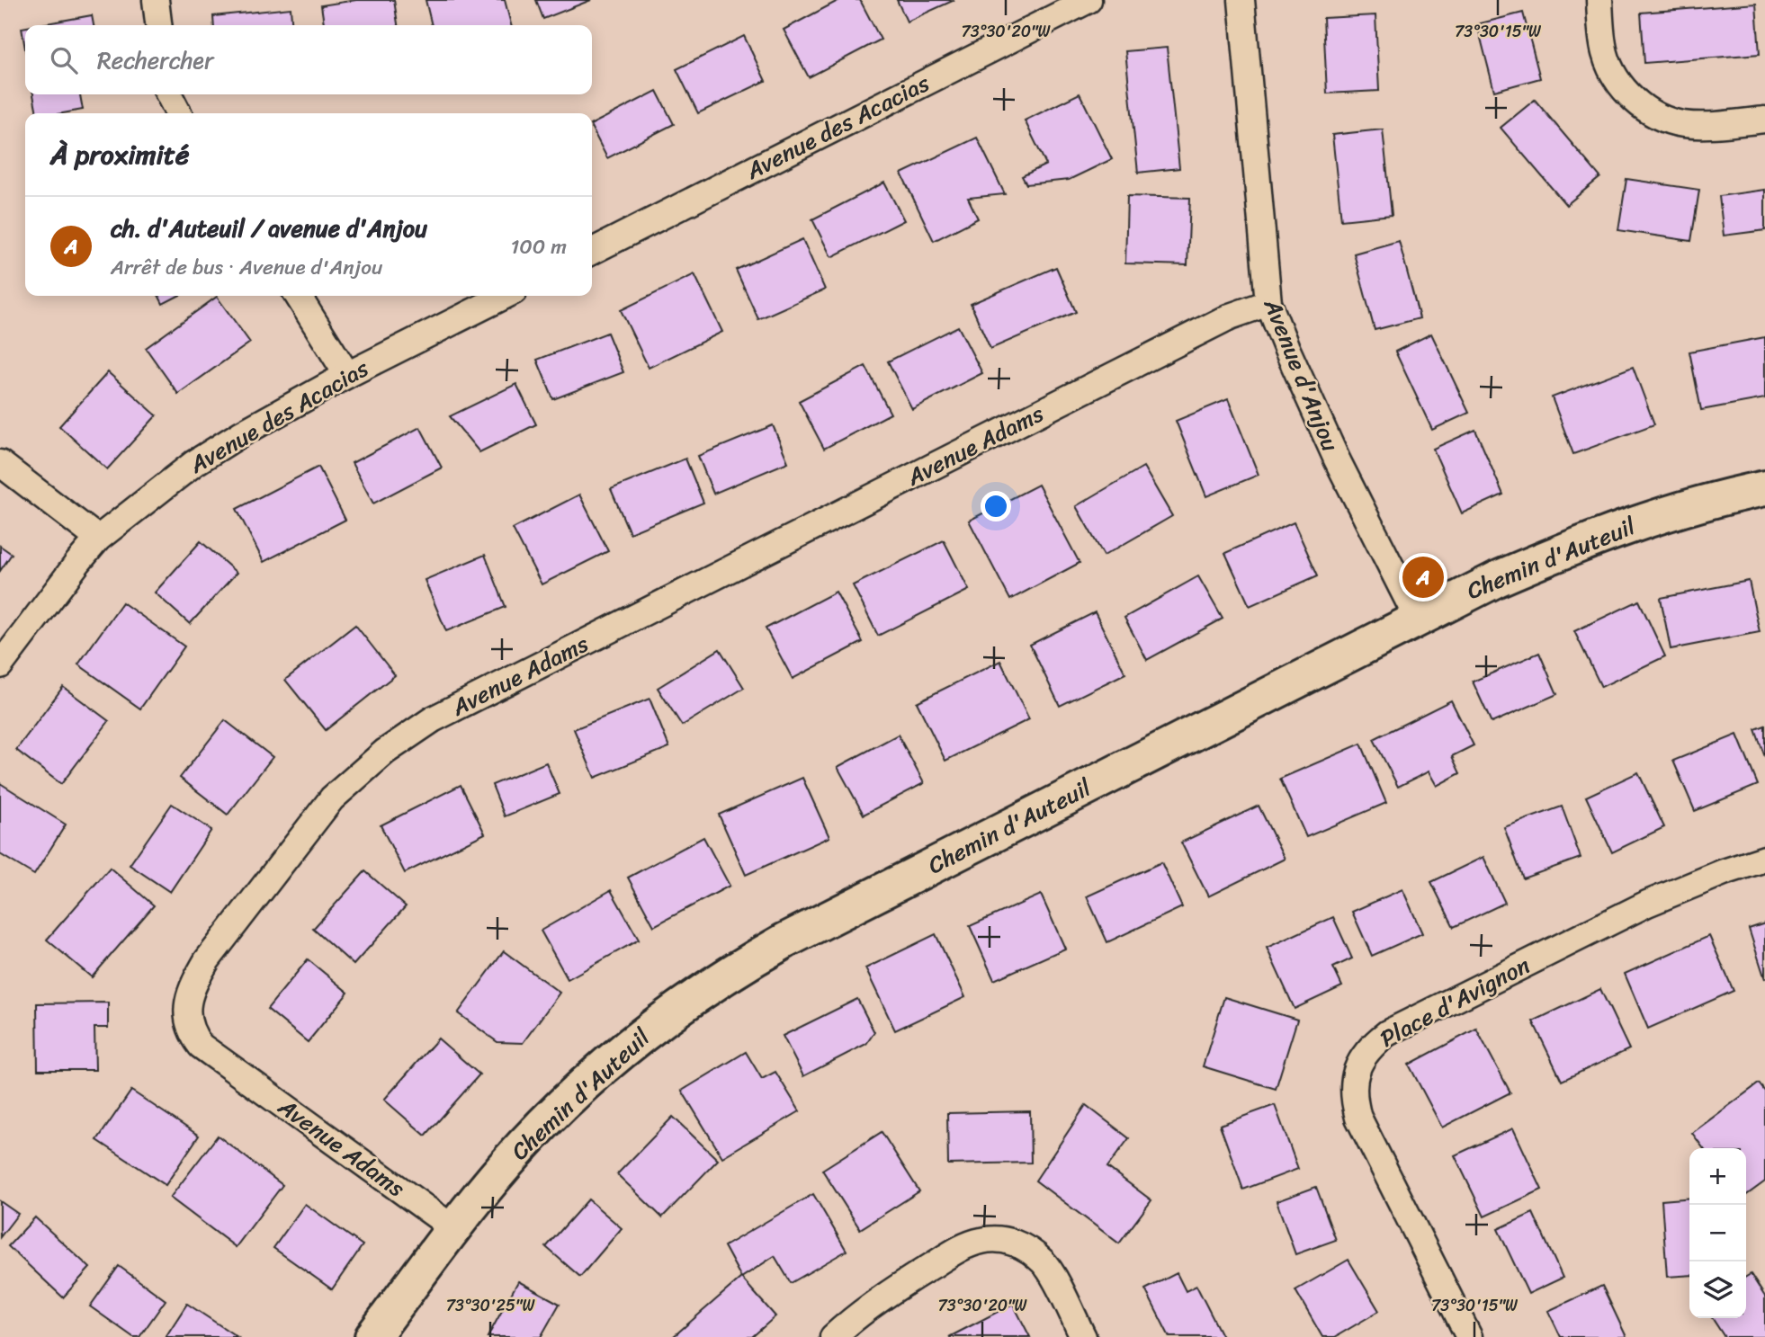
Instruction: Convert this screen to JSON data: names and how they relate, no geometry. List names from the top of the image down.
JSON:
{
  "streets": {
    "street": [
      "Avenue des Acacias",
      "Avenue d'Anjou",
      "Avenue Adams",
      "Chemin d'Auteuil",
      "Place d'Avignon"
    ]
  },
  "crossings": [
    ["Avenue d'Anjou", "Avenue Adams"],
    ["Avenue d'Anjou", "Chemin d'Auteuil"],
    ["Avenue Adams", "Chemin d'Auteuil"]
  ],
  "page": {
    "search": "Rechercher",
    "heading": "À proximité",
    "list": [
      {
        "mark": "A",
        "name": "ch. d'Auteuil / avenue d'Anjou",
        "note": "Arrêt de bus · Avenue d'Anjou",
        "value": "100 m"
      }
    ],
    "pins": "A",
    "map_buttons": ["+", "−"]
  },
  "coordinates": ["73°30'20\"W", "73°30'15\"W", "73°30'25\"W"]
}
